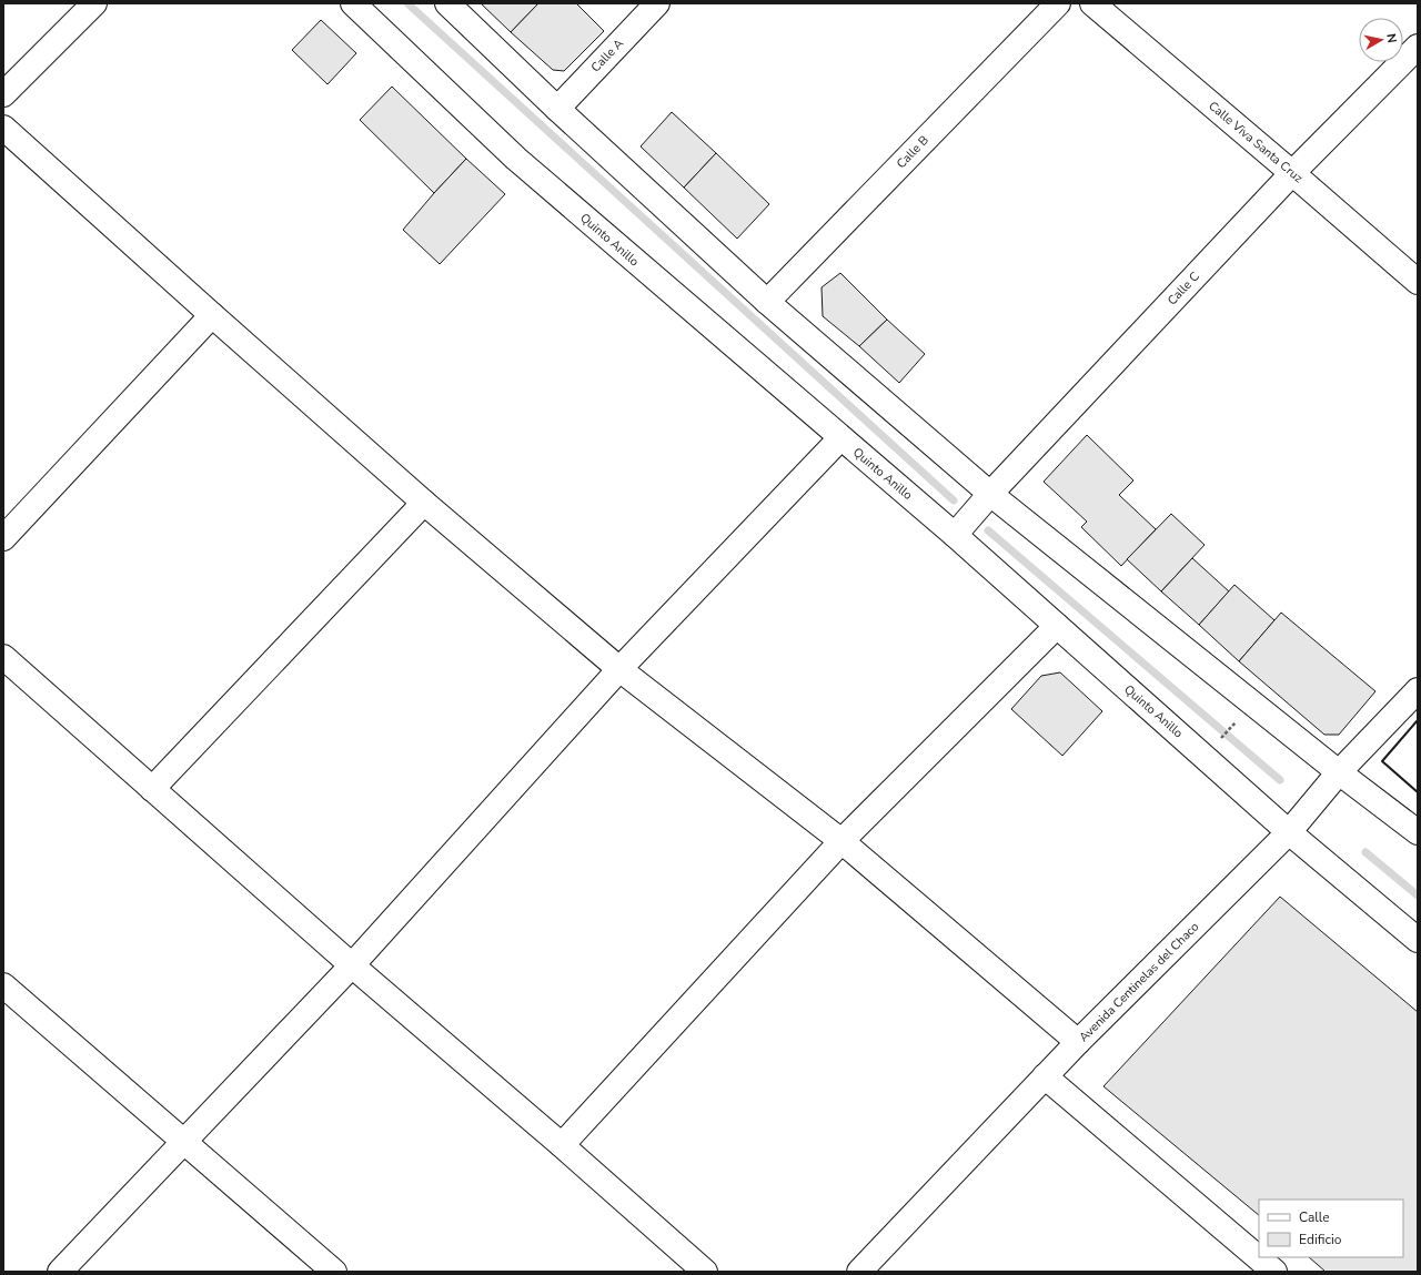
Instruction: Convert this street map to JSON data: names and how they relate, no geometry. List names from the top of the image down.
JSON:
{
  "streets": {
    "street": [
      "Calle A",
      "Calle Viva Santa Cruz",
      "Calle B",
      "Quinto Anillo",
      "Calle C",
      "Avenida Centinelas del Chaco"
    ]
  },
  "crossings": [
    ["Calle Viva Santa Cruz", "Calle C"],
    ["Quinto Anillo", "Calle C"],
    ["Quinto Anillo", "Avenida Centinelas del Chaco"]
  ],
  "legend": ["Calle", "Edificio"],
  "north": "right"
}
